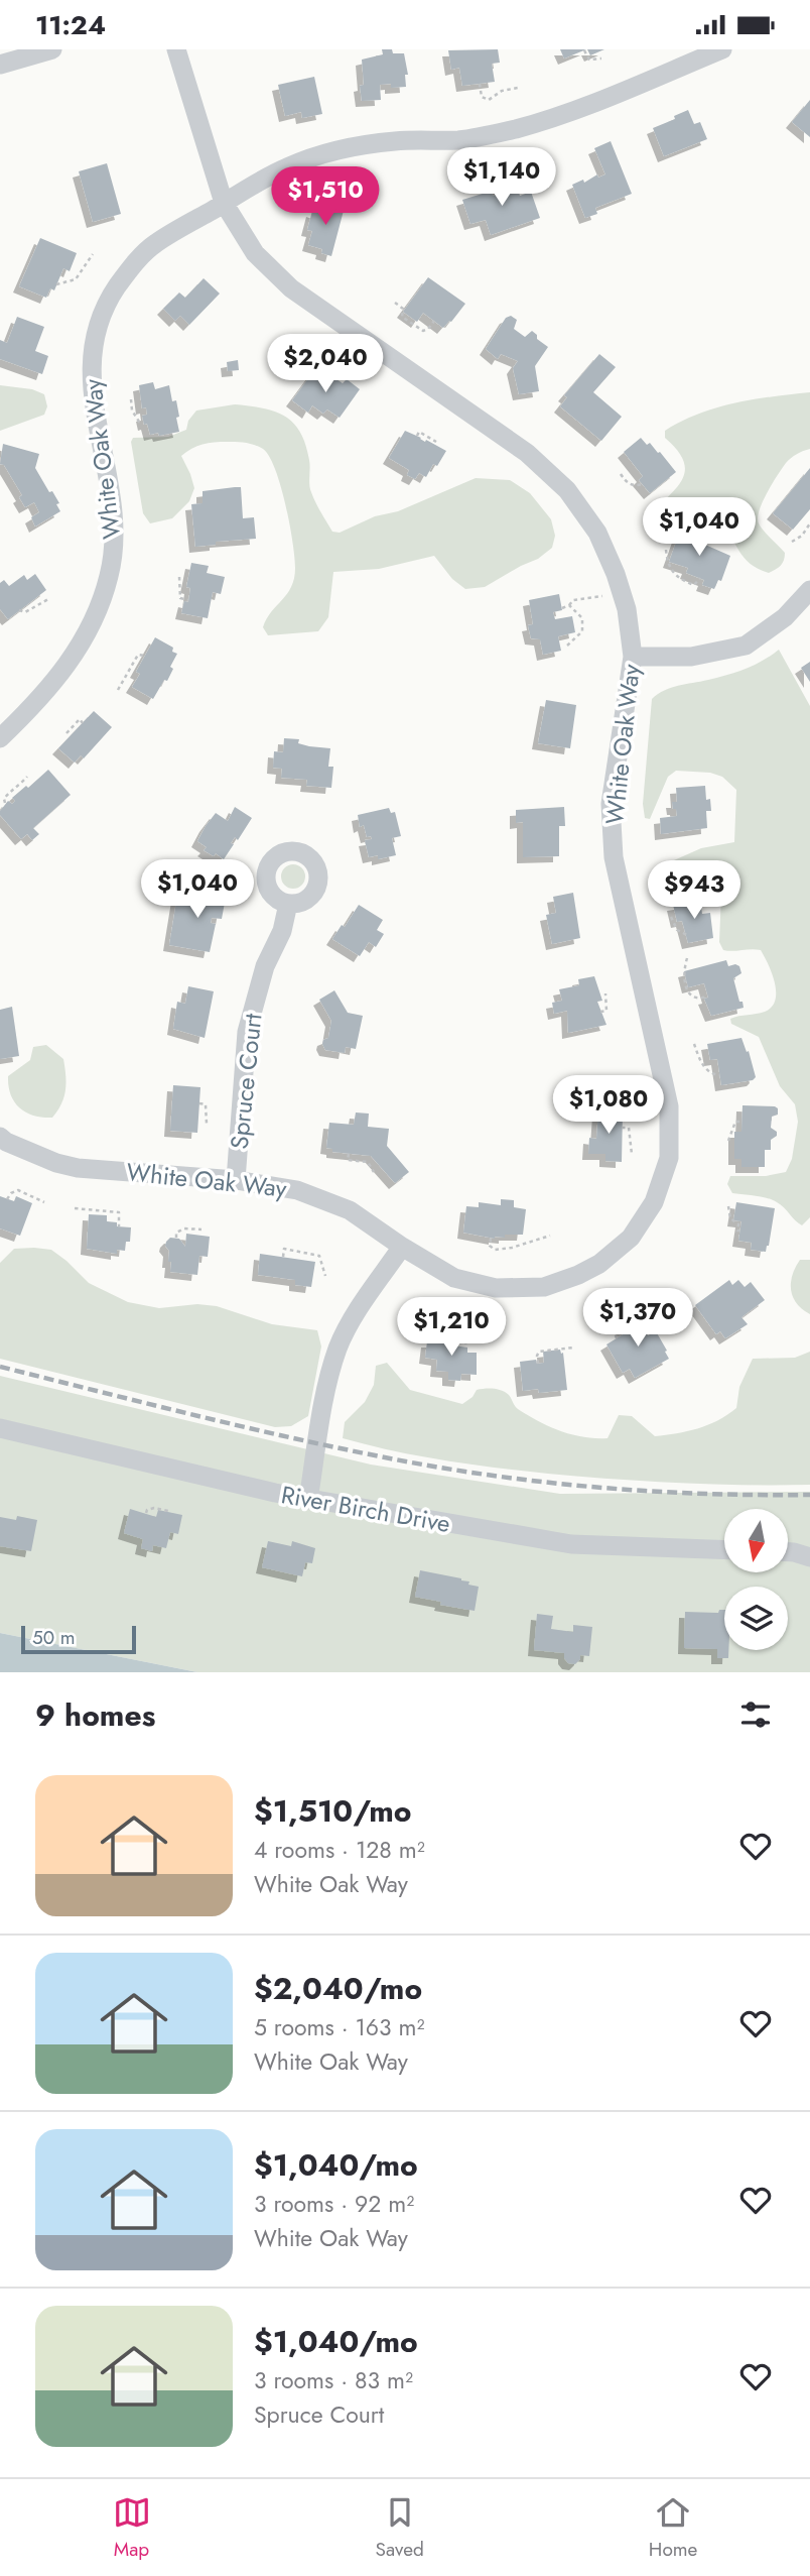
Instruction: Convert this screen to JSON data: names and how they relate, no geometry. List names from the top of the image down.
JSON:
{
  "streets": {
    "street": ["White Oak Way", "Spruce Court", "River Birch Drive"]
  },
  "crossings": [
    ["White Oak Way", "Spruce Court"]
  ],
  "scale_bar": "50 m",
  "north": "bottom",
  "page": {
    "status": "11:24",
    "price": [
      "$1,140",
      "$1,510",
      "$2,040",
      "$1,040",
      "$1,040",
      "$943",
      "$1,080",
      "$1,370",
      "$1,210"
    ],
    "scale": "50 m",
    "heading": "9 homes",
    "list": [
      {
        "name": "$1,510/mo",
        "note": "4 rooms · 128 m² · White Oak Way"
      },
      {
        "name": "$2,040/mo",
        "note": "5 rooms · 163 m² · White Oak Way"
      },
      {
        "name": "$1,040/mo",
        "note": "3 rooms · 92 m² · White Oak Way"
      },
      {
        "name": "$1,040/mo",
        "note": "3 rooms · 83 m² · Spruce Court"
      }
    ],
    "tabs": ["Map", "Saved", "Home"]
  }
}
